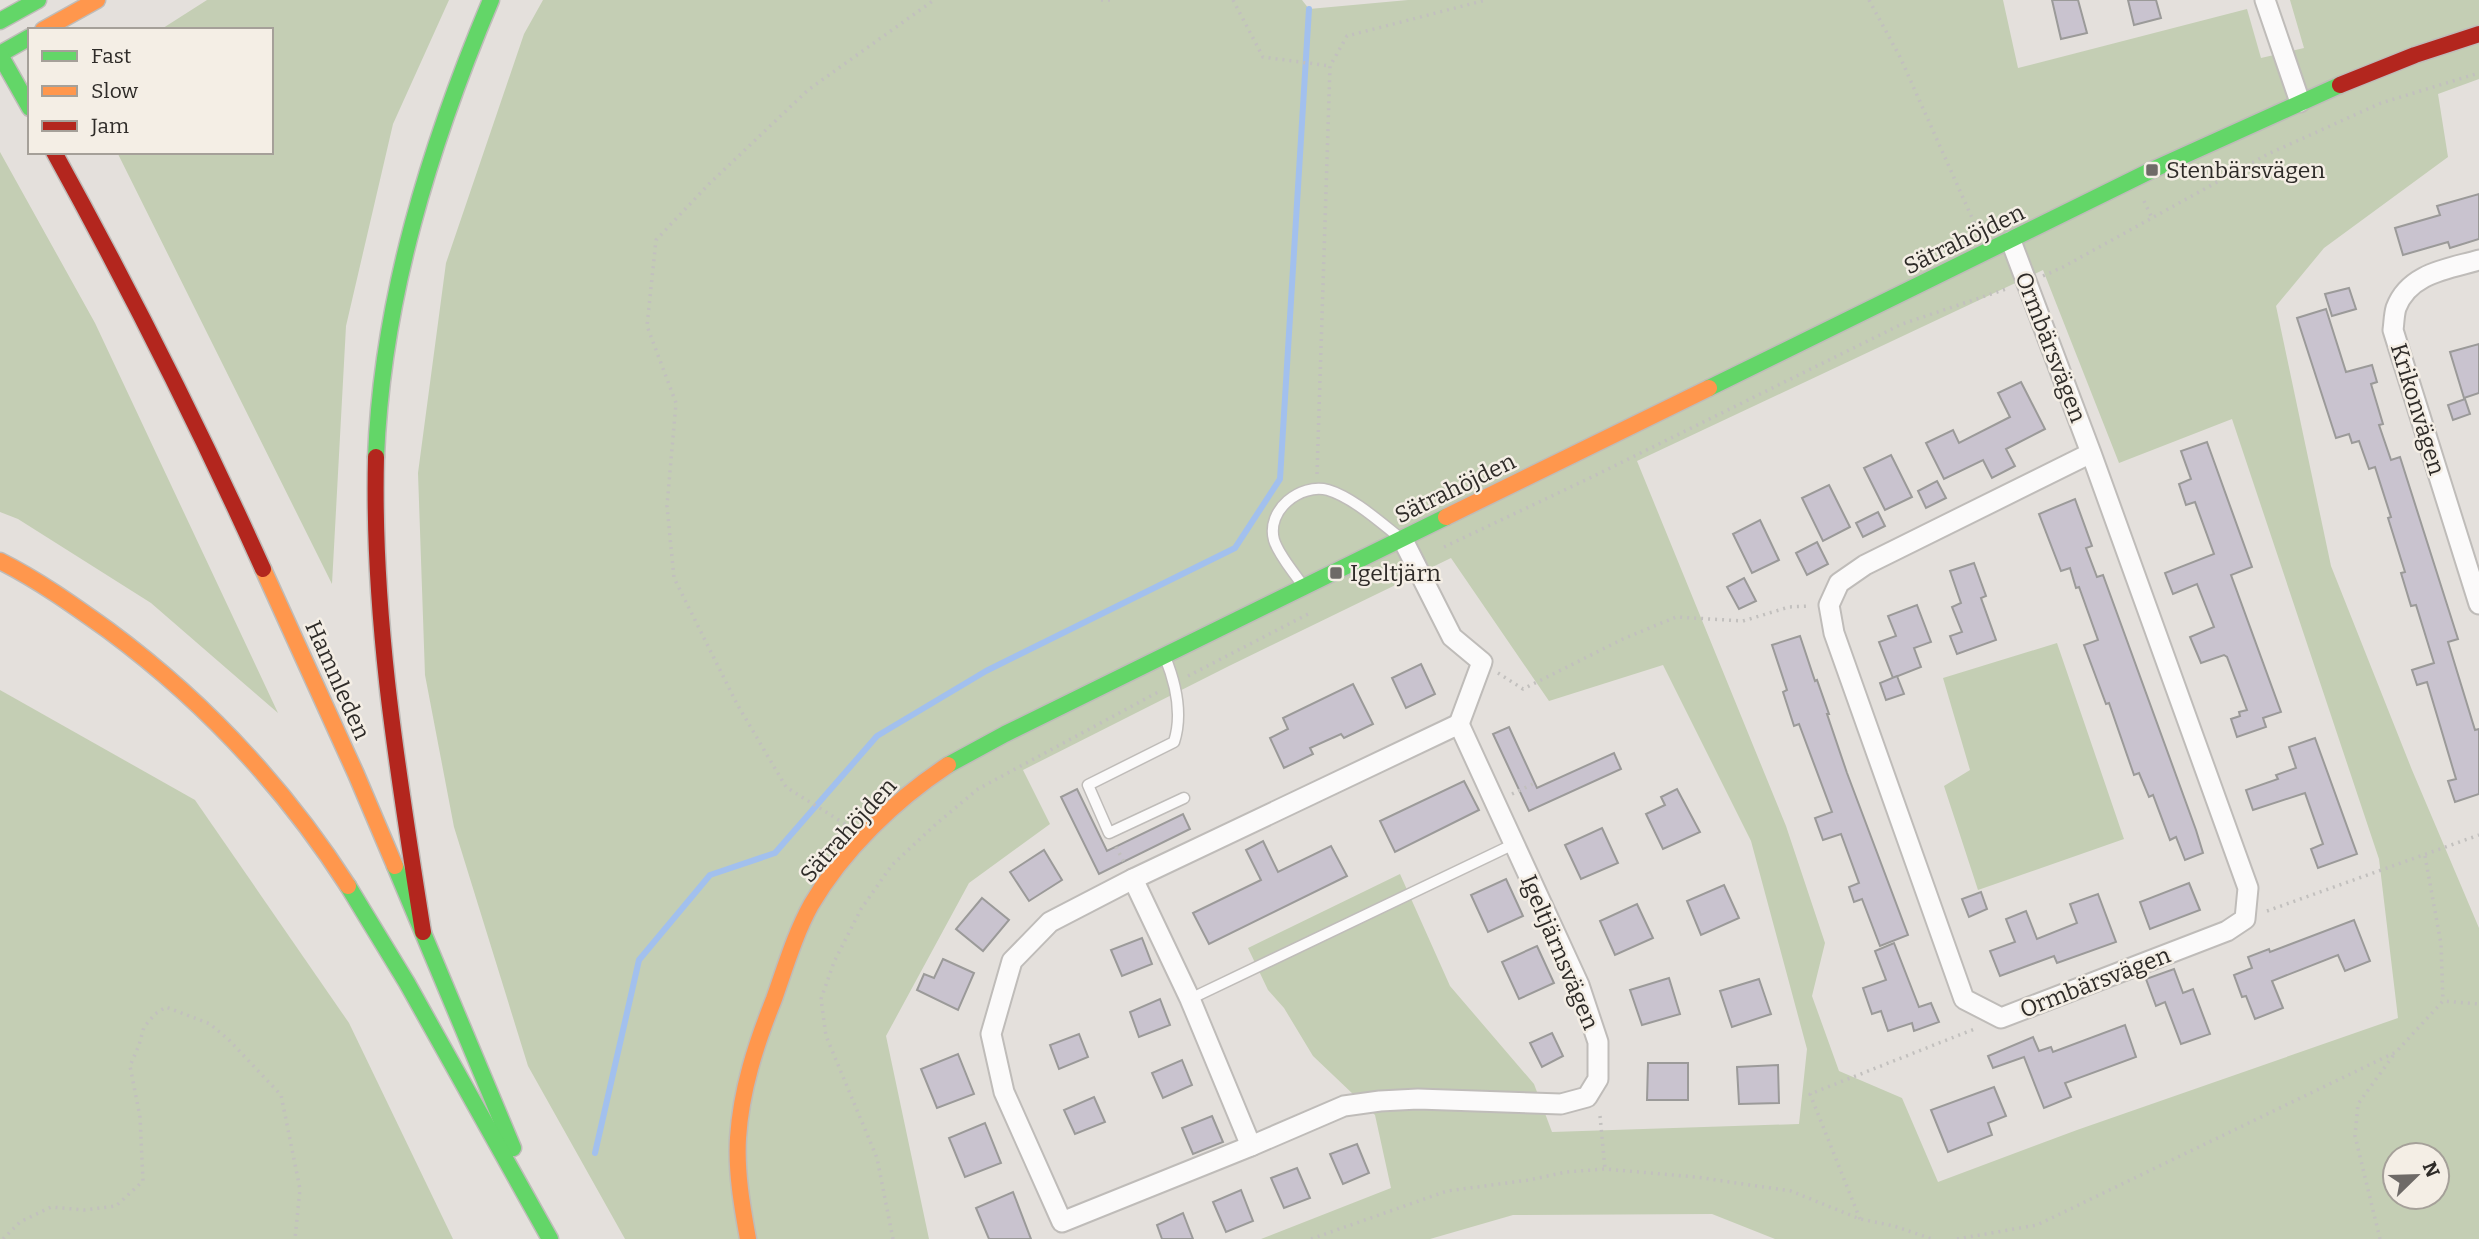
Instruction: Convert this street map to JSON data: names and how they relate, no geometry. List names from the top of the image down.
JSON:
{
  "streets": {
    "main road": ["Sätrahöjden", "Hamnleden"],
    "street": ["Ormbärsvägen", "Krikonvägen", "Igeltjärnsvägen"]
  },
  "crossings": [
    ["Sätrahöjden", "Ormbärsvägen"]
  ],
  "places": {
    "transit": ["Stenbärsvägen", "Igeltjärn"]
  },
  "legend": ["Fast", "Slow", "Jam"],
  "north": "top right"
}
